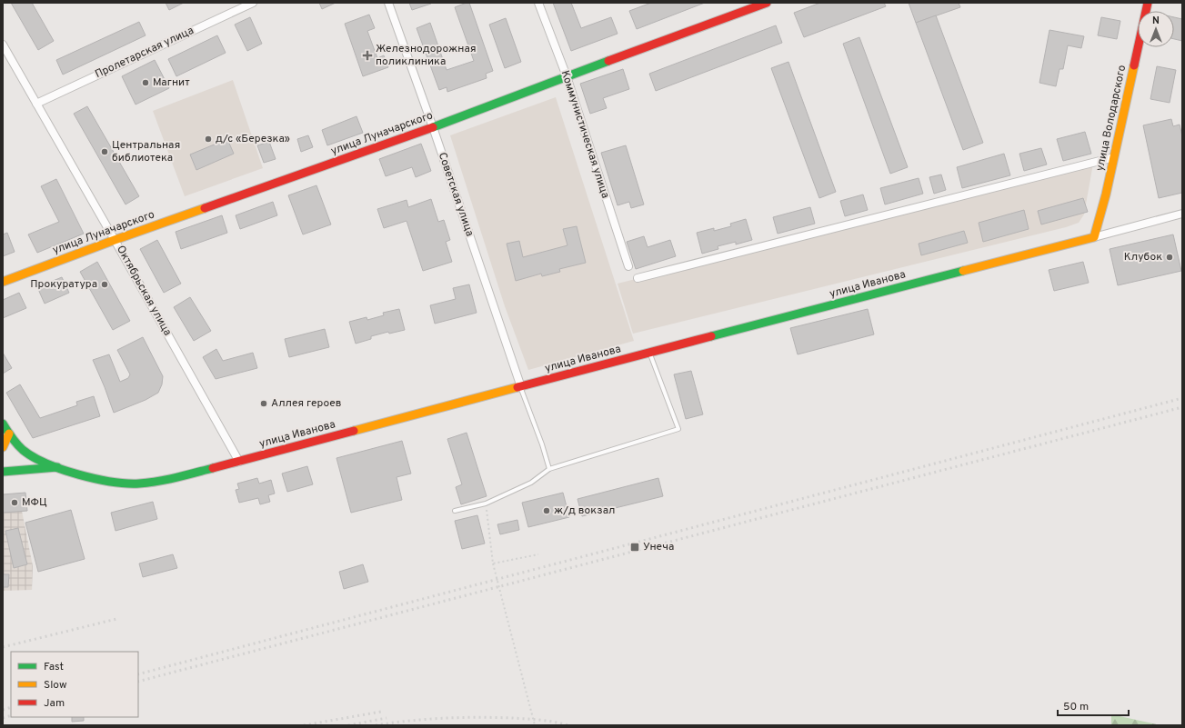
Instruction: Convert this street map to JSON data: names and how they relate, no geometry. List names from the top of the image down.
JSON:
{
  "streets": {
    "main road": ["улица Володарского", "улица Луначарского", "улица Иванова"],
    "street": [
      "Пролетарская улица",
      "Коммунистическая улица",
      "Советская улица",
      "Октябрьская улица"
    ]
  },
  "crossings": [
    ["Пролетарская улица", "Октябрьская улица"],
    ["улица Володарского", "улица Иванова"],
    ["улица Луначарского", "Коммунистическая улица"],
    ["улица Луначарского", "Советская улица"],
    ["улица Луначарского", "Октябрьская улица"],
    ["Советская улица", "улица Иванова"],
    ["улица Иванова", "Октябрьская улица"]
  ],
  "places": {
    "health": ["Железнодорожная поликлиника"],
    "other": [
      "Магнит",
      "д/с «Березка»",
      "Центральная библиотека",
      "Клубок",
      "Прокуратура",
      "Аллея героев",
      "МФЦ",
      "ж/д вокзал"
    ],
    "transit": ["Унеча"]
  },
  "legend": ["Fast", "Slow", "Jam"],
  "scale_bar": "50 m",
  "north": "top"
}
